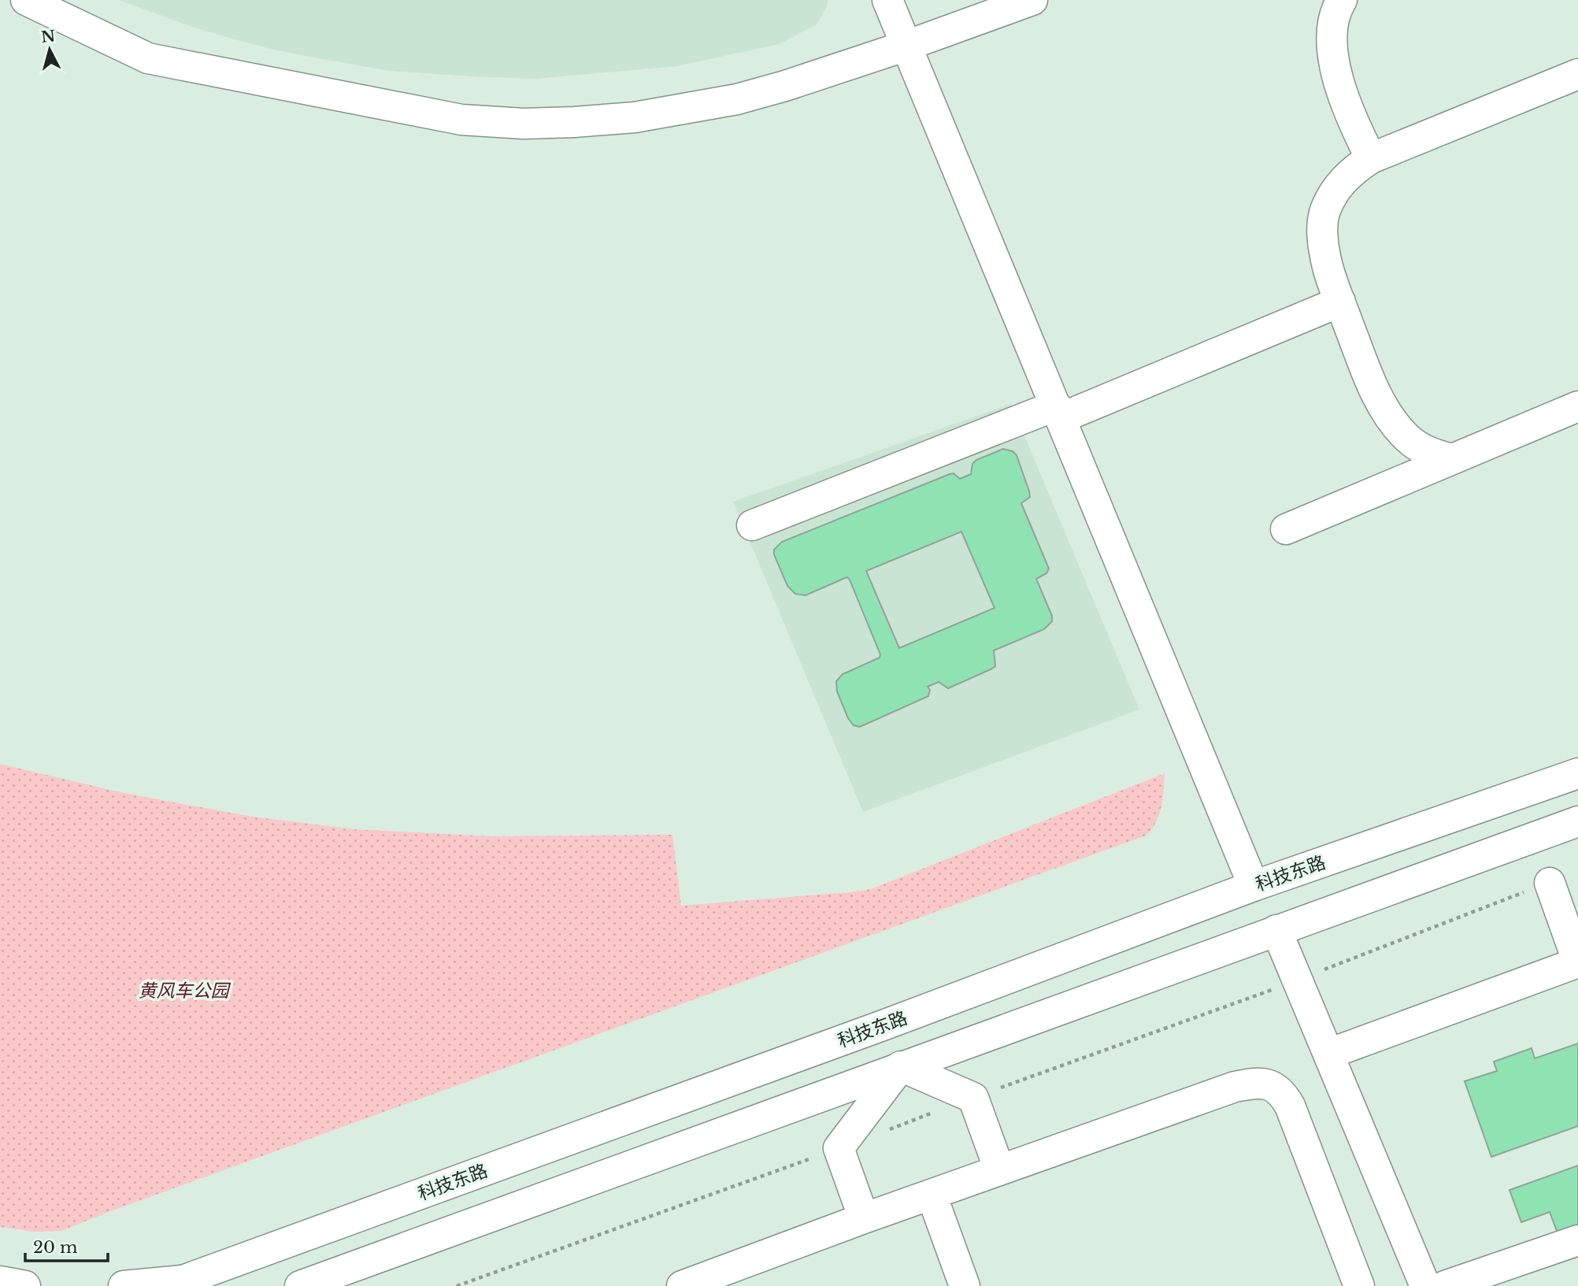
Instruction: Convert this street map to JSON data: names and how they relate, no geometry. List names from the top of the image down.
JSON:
{
  "streets": {
    "main road": ["科技东路"]
  },
  "parks": ["黄风车公园"],
  "scale_bar": "20 m",
  "north": "top"
}
